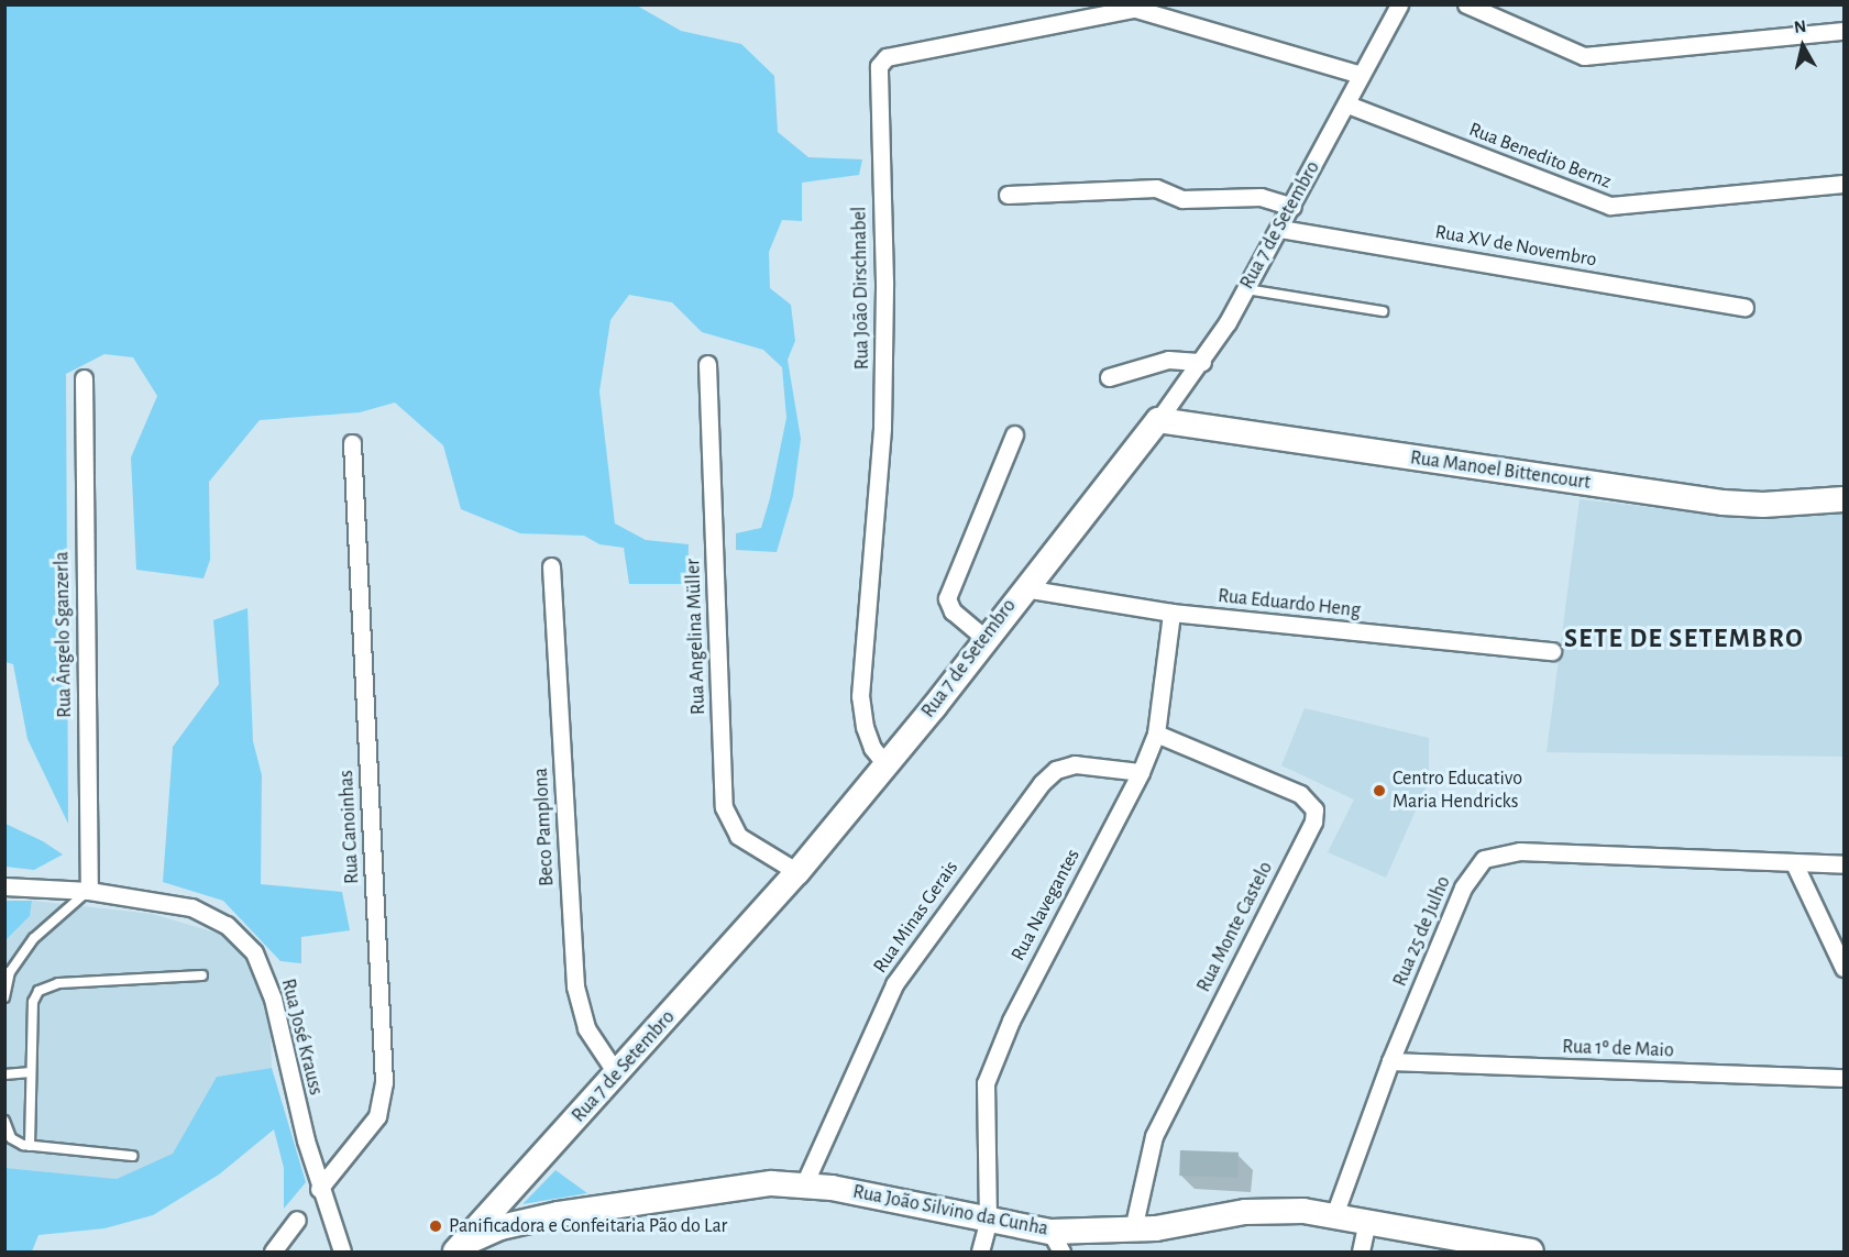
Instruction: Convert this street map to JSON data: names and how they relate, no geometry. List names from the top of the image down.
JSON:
{
  "streets": {
    "street": [
      "Rua Benedito Bernz",
      "Rua 7 de Setembro",
      "Rua XV de Novembro",
      "Rua João Dirschnabel",
      "Rua Manoel Bittencourt",
      "Rua Eduardo Heng",
      "Rua Ângelo Sganzerla",
      "Rua Angelina Müller",
      "Rua Canoinhas",
      "Beco Pamplona",
      "Rua Navegantes",
      "Rua Minas Gerais",
      "Rua Monte Castelo",
      "Rua 25 de Julho",
      "Rua José Krauss",
      "Rua 1º de Maio",
      "Rua João Silvino da Cunha"
    ]
  },
  "crossings": [
    ["Rua Benedito Bernz", "Rua 7 de Setembro"],
    ["Rua 7 de Setembro", "Rua XV de Novembro"],
    ["Rua 7 de Setembro", "Rua João Dirschnabel"],
    ["Rua 7 de Setembro", "Rua Manoel Bittencourt"],
    ["Rua 7 de Setembro", "Rua Eduardo Heng"],
    ["Rua 7 de Setembro", "Rua Angelina Müller"],
    ["Rua 7 de Setembro", "Beco Pamplona"],
    ["Rua 7 de Setembro", "Rua João Silvino da Cunha"],
    ["Rua Eduardo Heng", "Rua Navegantes"],
    ["Rua Ângelo Sganzerla", "Rua José Krauss"],
    ["Rua Canoinhas", "Rua José Krauss"],
    ["Rua Navegantes", "Rua Minas Gerais"],
    ["Rua Navegantes", "Rua Monte Castelo"],
    ["Rua Navegantes", "Rua João Silvino da Cunha"],
    ["Rua Minas Gerais", "Rua João Silvino da Cunha"],
    ["Rua Monte Castelo", "Rua João Silvino da Cunha"],
    ["Rua 25 de Julho", "Rua 1º de Maio"],
    ["Rua 25 de Julho", "Rua João Silvino da Cunha"]
  ],
  "districts": ["SETE DE SETEMBRO"],
  "places": ["Centro Educativo Maria Hendricks", "Panificadora e Confeitaria Pão do Lar"],
  "north": "top"
}
